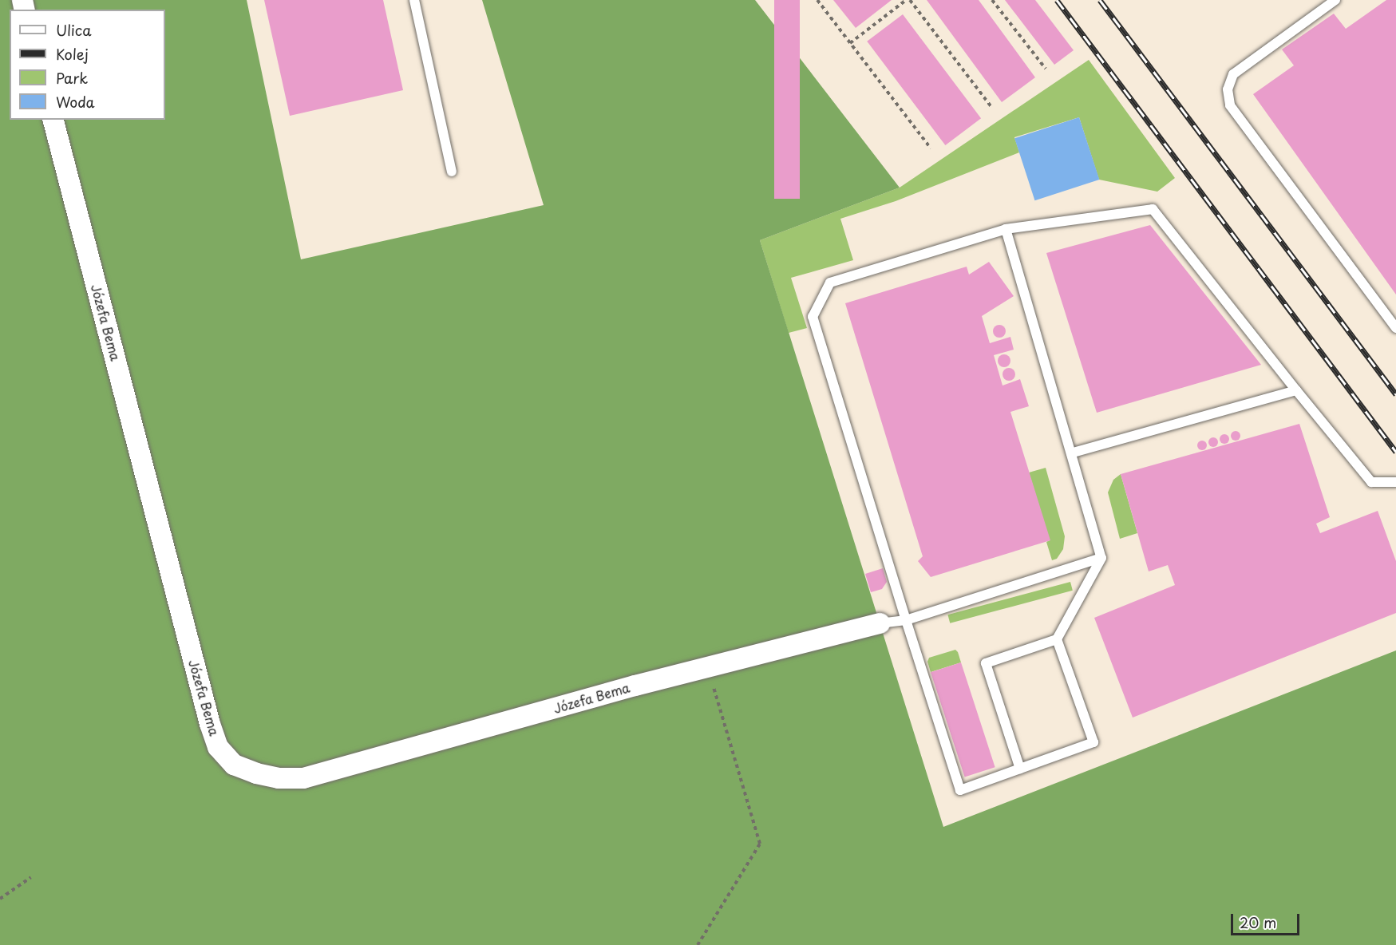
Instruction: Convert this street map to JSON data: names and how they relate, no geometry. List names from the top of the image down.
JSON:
{
  "streets": {
    "street": ["Józefa Bema"]
  },
  "legend": [
    "Ulica",
    "Kolej",
    "Park",
    "Woda"
  ],
  "scale_bar": "20 m"
}
